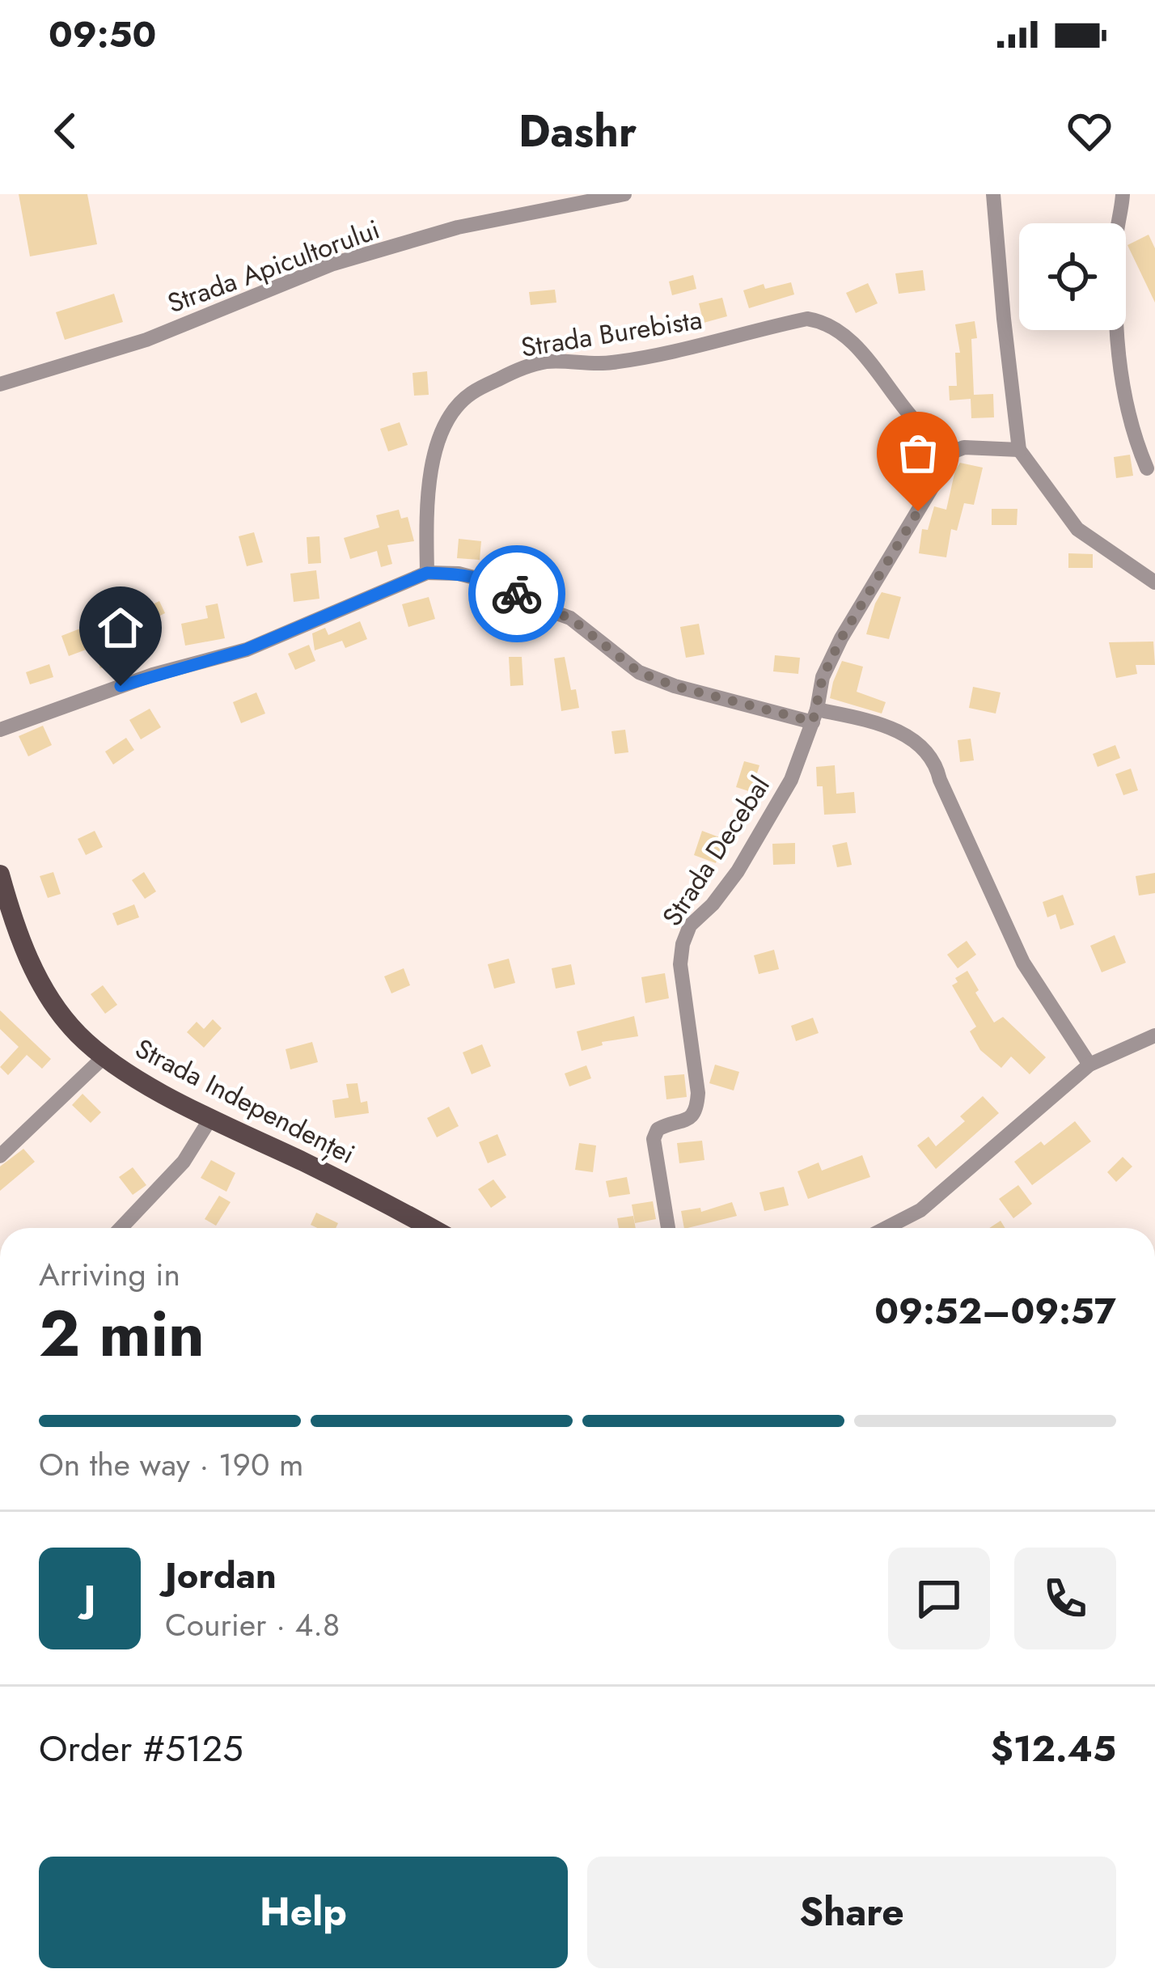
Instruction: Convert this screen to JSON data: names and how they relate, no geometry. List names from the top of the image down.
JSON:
{
  "streets": {
    "main road": ["Strada Independenței"],
    "street": ["Strada Apicultorului", "Strada Burebista", "Strada Decebal"]
  },
  "crossings": [
    ["Strada Burebista", "Strada Decebal"]
  ],
  "page": {
    "status": "09:50",
    "header": "Dashr",
    "heading": ["2 min", "Arriving in", "09:52–09:57"],
    "panel": [
      "Jordan",
      "Courier · 4.8",
      "Order #5125",
      "$12.45"
    ],
    "bar": "On the way · 190 m",
    "round": "J",
    "buttons": ["Help", "Share"]
  }
}
